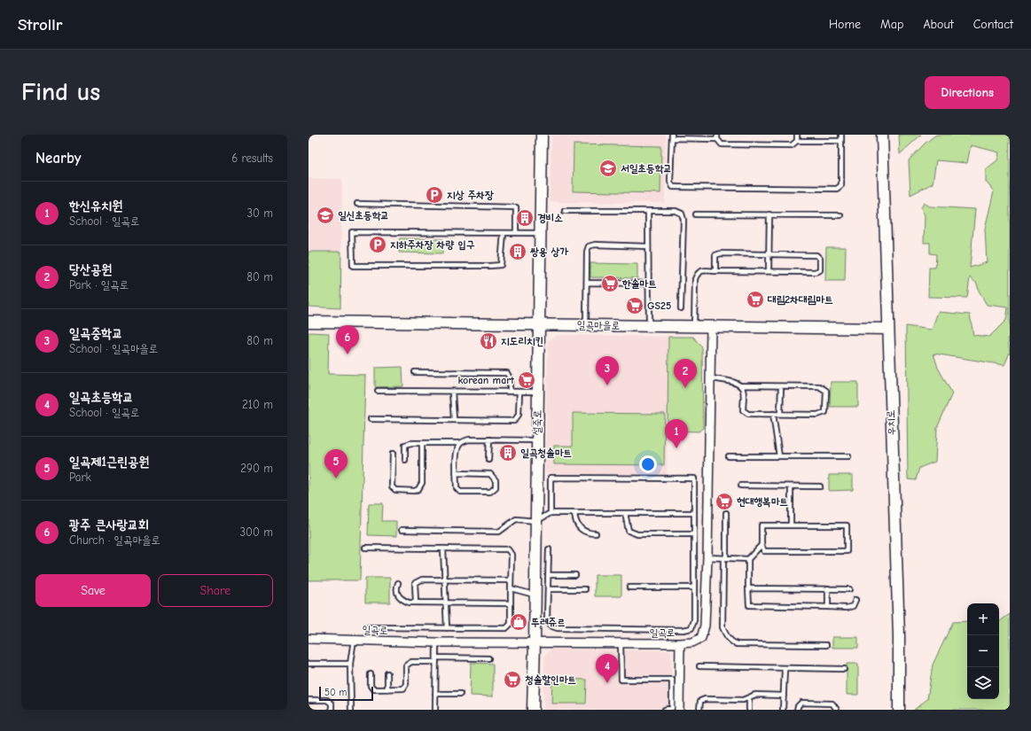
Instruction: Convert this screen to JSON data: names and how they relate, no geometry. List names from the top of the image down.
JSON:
{
  "streets": {
    "main road": ["일곡마을로", "설죽로", "우치로"],
    "street": ["일곡로"]
  },
  "crossings": [
    ["일곡마을로", "설죽로"],
    ["일곡마을로", "우치로"],
    ["일곡마을로", "일곡로"],
    ["설죽로", "일곡로"]
  ],
  "places": {
    "school or university": ["서일초등학교", "일신초등학교"],
    "parking": ["지상 주차장", "지하주차장 차량 입구"],
    "building": ["경비소", "쌍용 상가", "일곡청솔마트"],
    "supermarket": [
      "한솔마트",
      "대림2차대림마트",
      "GS25",
      "korean mart",
      "현대행복마트",
      "청솔할인마트"
    ],
    "restaurant": ["지도리치킨"],
    "shop": ["뚜레쥬르"]
  },
  "scale_bar": "50 m",
  "page": {
    "header": "Strollr",
    "nav": [
      "Home",
      "Map",
      "About",
      "Contact"
    ],
    "buttons": [
      "Directions",
      ["Save", "Share"]
    ],
    "title": "Find us",
    "heading": ["Nearby", "6 results"],
    "list": [
      {
        "mark": "1",
        "name": "한신유치원",
        "note": "School · 일곡로",
        "value": "30 m"
      },
      {
        "mark": "2",
        "name": "당산공원",
        "note": "Park · 일곡로",
        "value": "80 m"
      },
      {
        "mark": "3",
        "name": "일곡중학교",
        "note": "School · 일곡마을로",
        "value": "80 m"
      },
      {
        "mark": "4",
        "name": "일곡초등학교",
        "note": "School · 일곡로",
        "value": "210 m"
      },
      {
        "mark": "5",
        "name": "일곡제1근린공원",
        "note": "Park",
        "value": "290 m"
      },
      {
        "mark": "6",
        "name": "광주 큰사랑교회",
        "note": "Church · 일곡마을로",
        "value": "300 m"
      }
    ],
    "pins": [
      "6",
      "3",
      "2",
      "1",
      "5",
      "4"
    ],
    "map_buttons": ["+", "−"],
    "scale": "50 m"
  }
}
